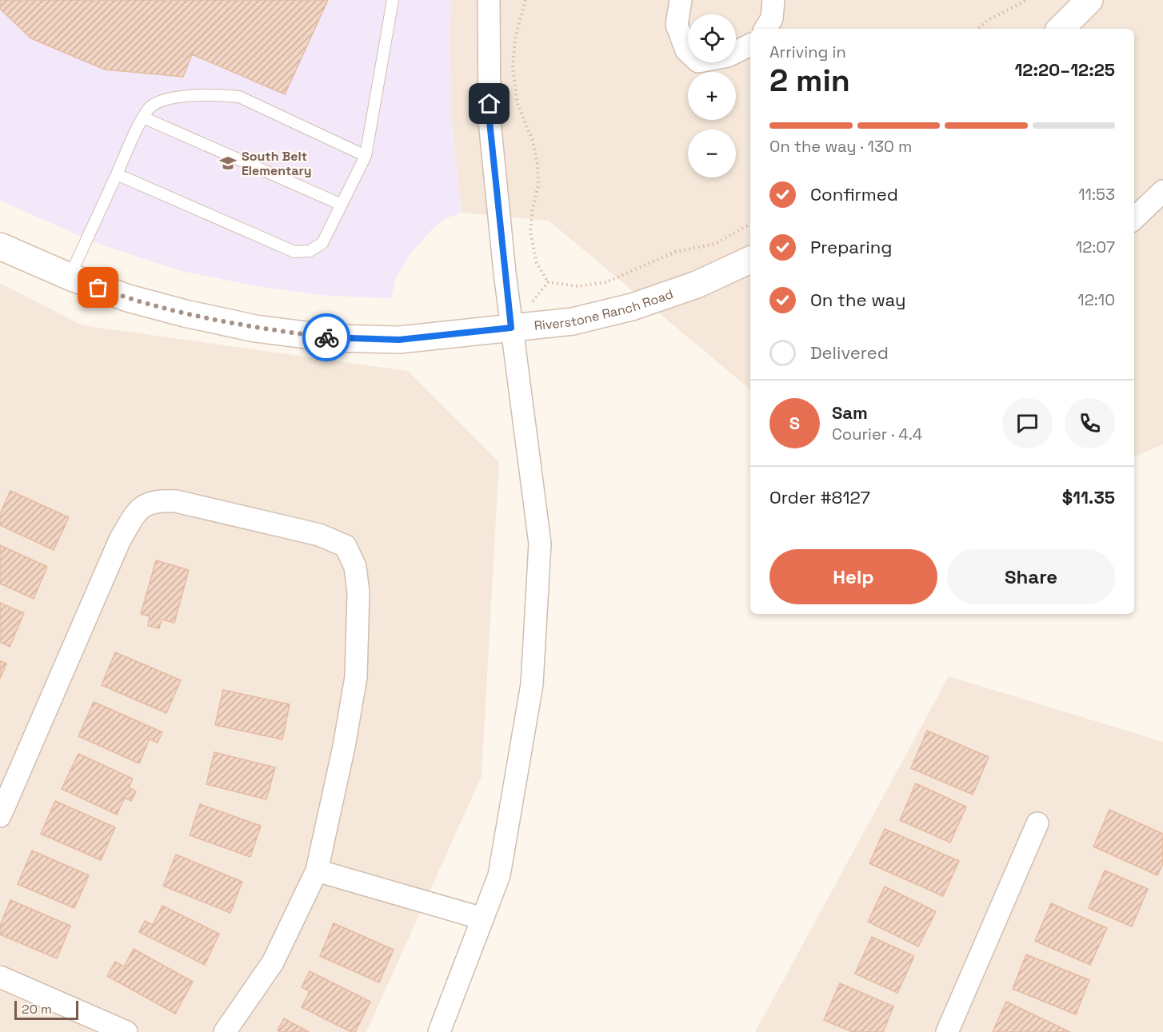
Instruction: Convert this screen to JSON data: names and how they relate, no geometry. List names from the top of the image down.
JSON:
{
  "streets": {
    "street": ["Riverstone Ranch Road"]
  },
  "places": {
    "school or university": ["South Belt Elementary"]
  },
  "scale_bar": "20 m",
  "page": {
    "map_buttons": ["+", "−"],
    "heading": ["2 min", "Arriving in", "12:20–12:25"],
    "panel": [
      "Sam",
      "Courier · 4.4",
      "Order #8127",
      "$11.35"
    ],
    "bar": "On the way · 130 m",
    "list": [
      ["Confirmed", "11:53"],
      ["Preparing", "12:07"],
      ["On the way", "12:10"],
      "Delivered"
    ],
    "round": "S",
    "buttons": ["Help", "Share"],
    "scale": "20 m"
  }
}
